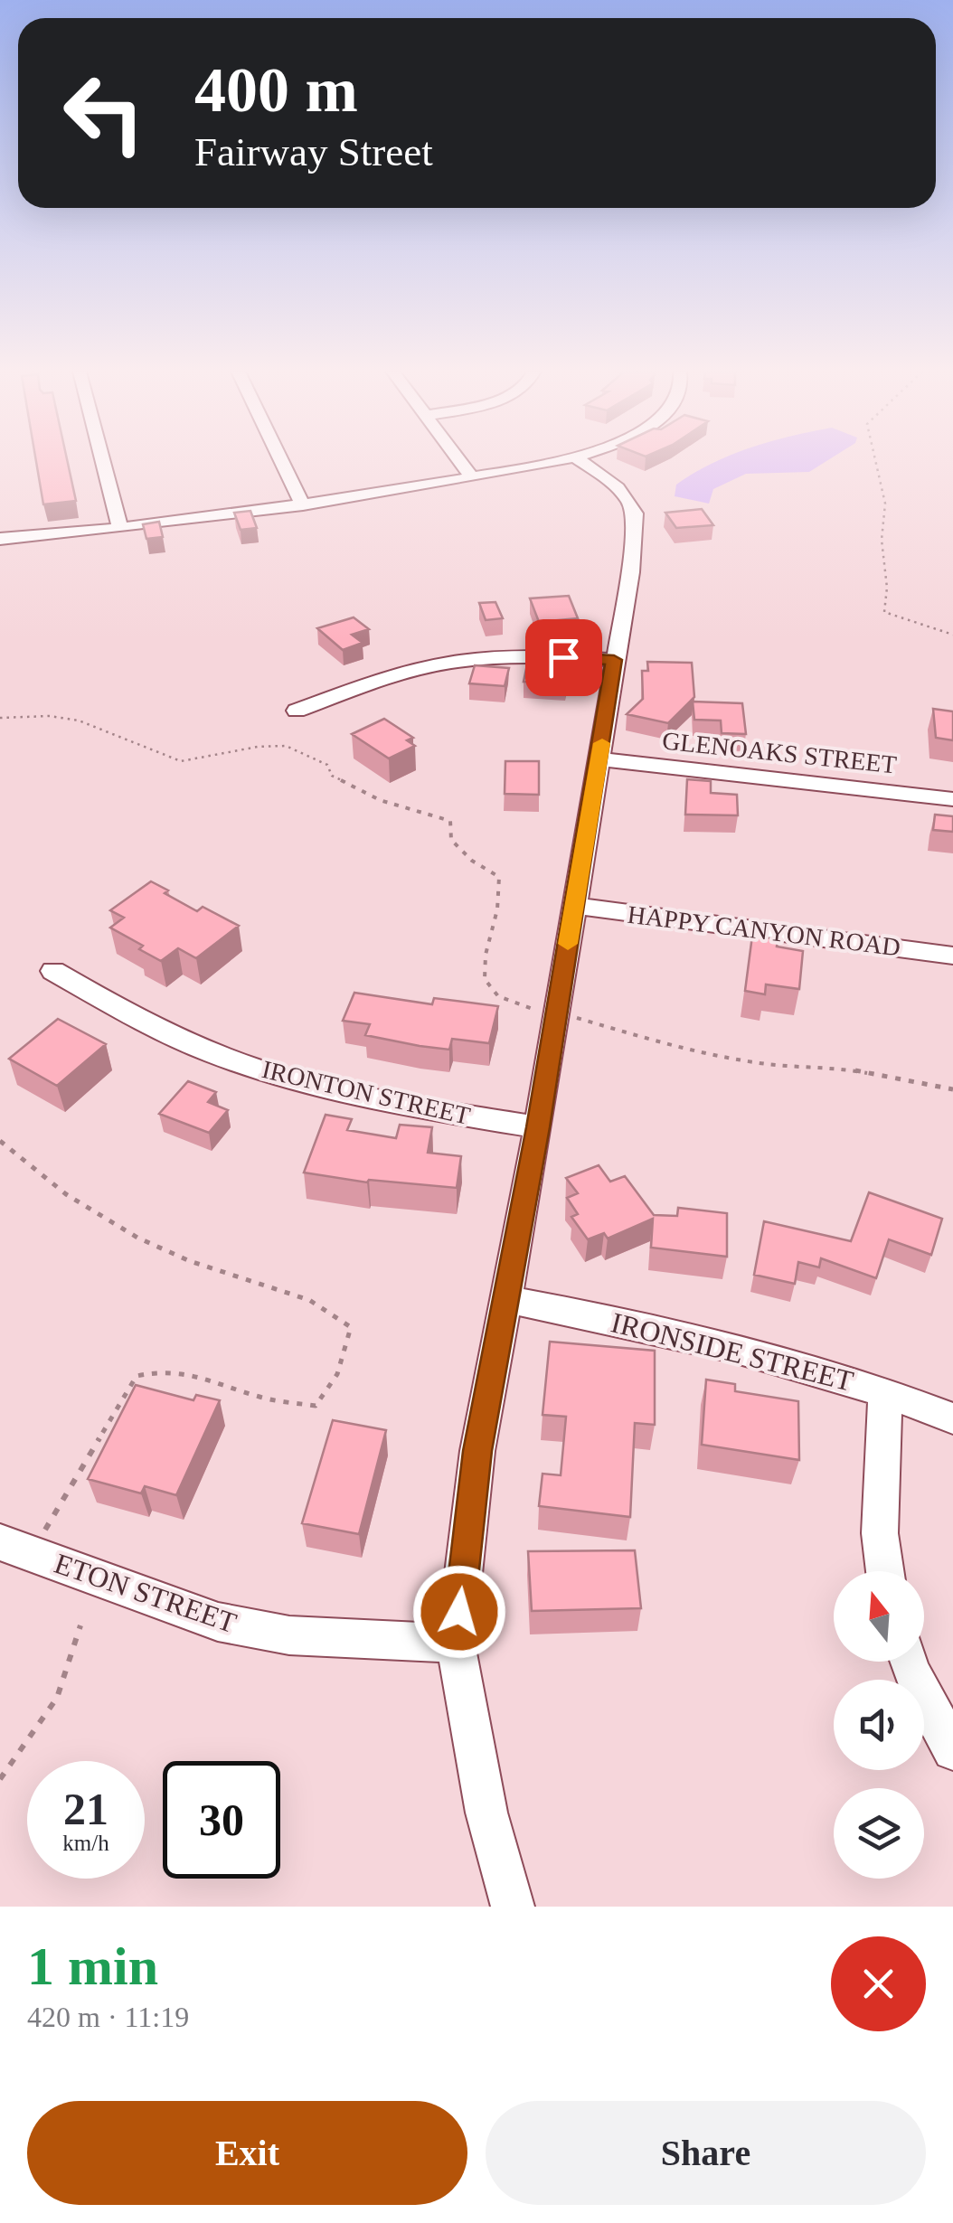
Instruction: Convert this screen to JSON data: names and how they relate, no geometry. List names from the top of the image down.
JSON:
{
  "streets": {
    "street": [
      "GLENOAKS STREET",
      "HAPPY CANYON ROAD",
      "IRONTON STREET",
      "IRONSIDE STREET",
      "ETON STREET"
    ]
  },
  "north": "top",
  "page": {
    "turn": ["400 m", "Fairway Street"],
    "speed": "21 km/h",
    "limit": "30",
    "heading": ["1 min", "420 m · 11:19"],
    "buttons": ["Exit", "Share"]
  }
}
